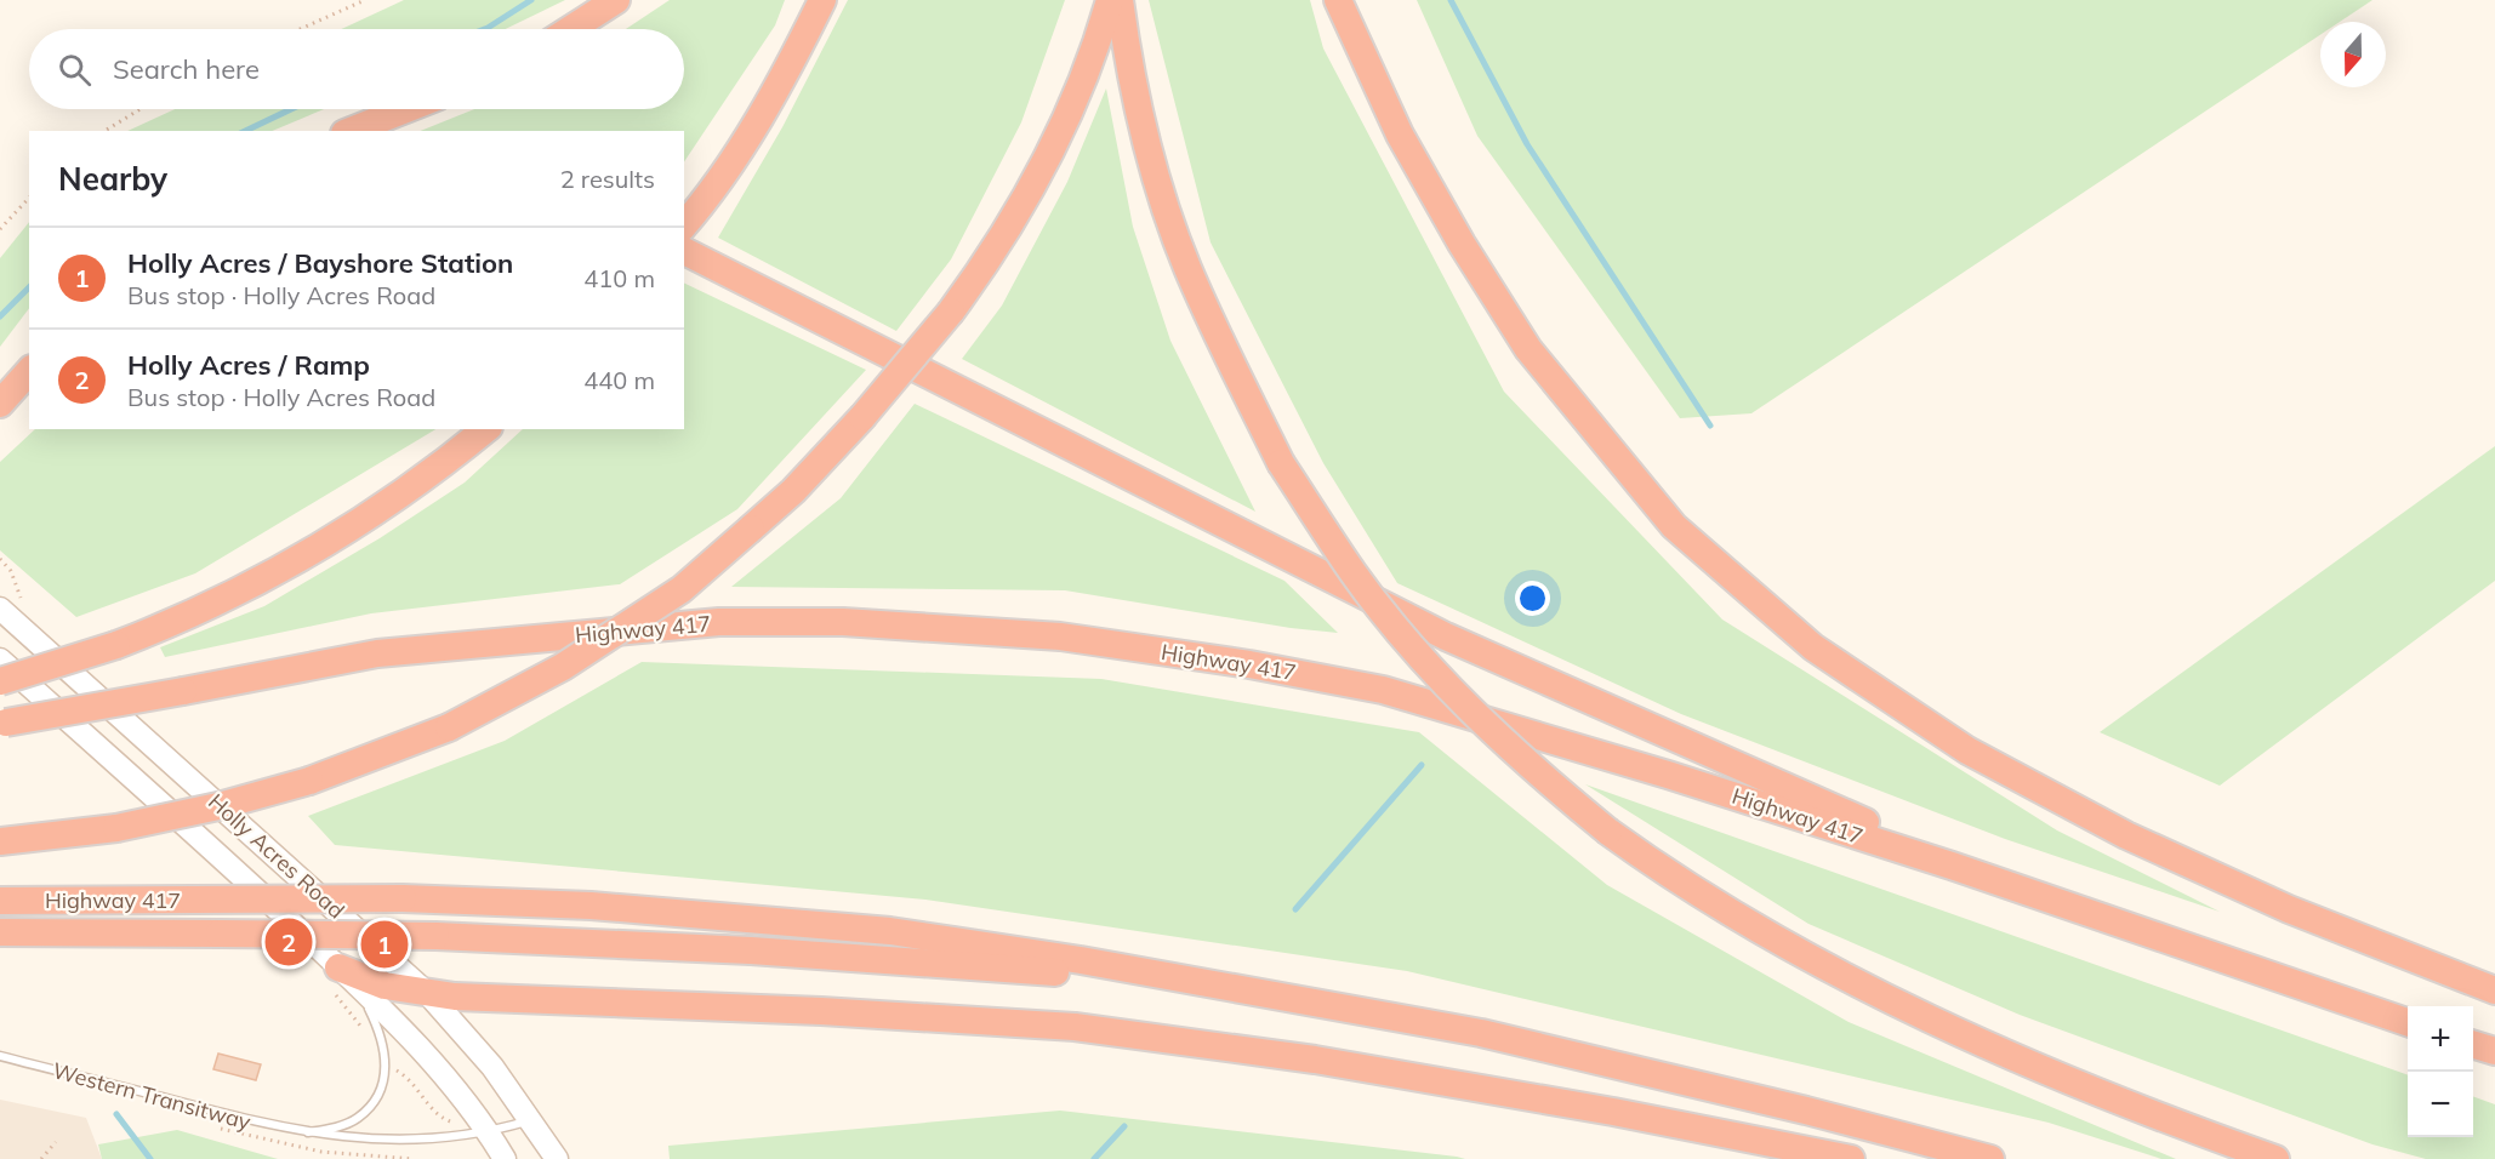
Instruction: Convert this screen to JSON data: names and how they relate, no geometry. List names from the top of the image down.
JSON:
{
  "streets": {
    "highway": ["Highway 417"],
    "main road": ["Holly Acres Road"],
    "lane": ["Western Transitway"]
  },
  "crossings": [
    ["Holly Acres Road", "Western Transitway"]
  ],
  "north": "bottom",
  "page": {
    "search": "Search here",
    "heading": ["Nearby", "2 results"],
    "list": [
      {
        "mark": "1",
        "name": "Holly Acres / Bayshore Station",
        "note": "Bus stop · Holly Acres Road",
        "value": "410 m"
      },
      {
        "mark": "2",
        "name": "Holly Acres / Ramp",
        "note": "Bus stop · Holly Acres Road",
        "value": "440 m"
      }
    ],
    "pins": ["2", "1"],
    "map_buttons": ["+", "−"]
  }
}
